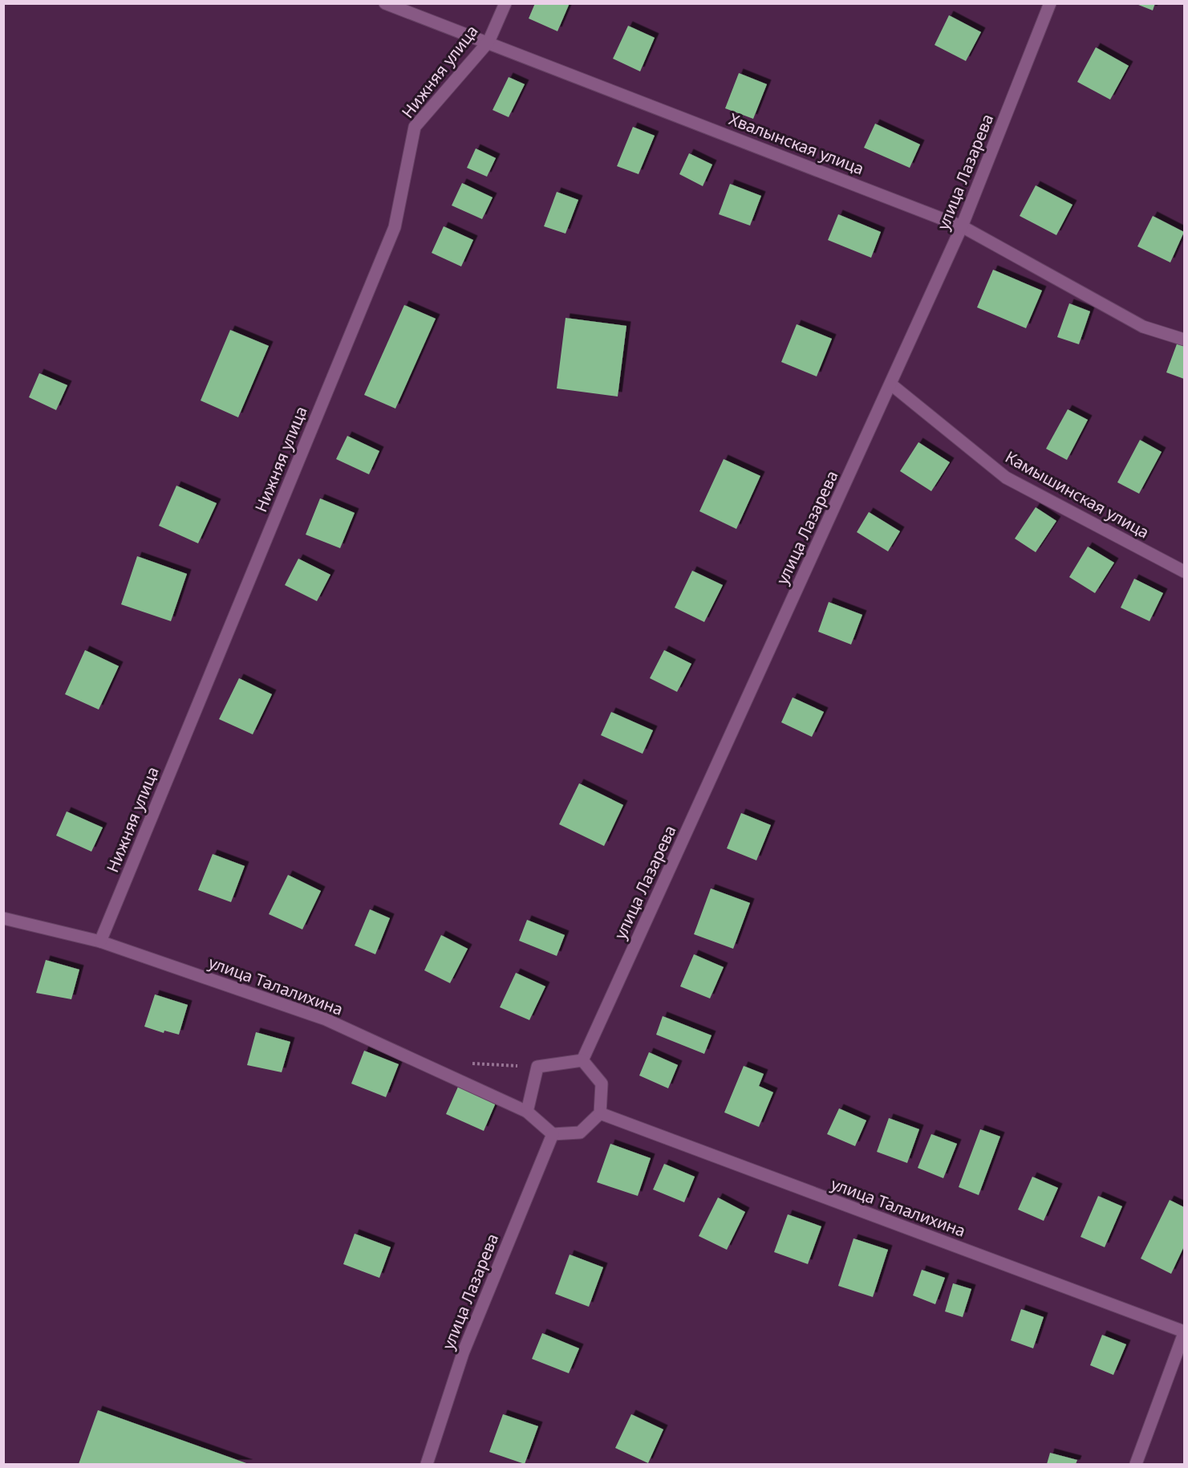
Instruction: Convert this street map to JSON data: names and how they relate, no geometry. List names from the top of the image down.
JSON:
{
  "streets": {
    "street": [
      "Нижняя улица",
      "Хвалынская улица",
      "улица Лазарева",
      "Камышинская улица",
      "улица Талалихина"
    ]
  },
  "crossings": [
    ["Нижняя улица", "Хвалынская улица"],
    ["Нижняя улица", "улица Талалихина"],
    ["Хвалынская улица", "улица Лазарева"],
    ["улица Лазарева", "Камышинская улица"],
    ["улица Лазарева", "улица Талалихина"]
  ]
}
